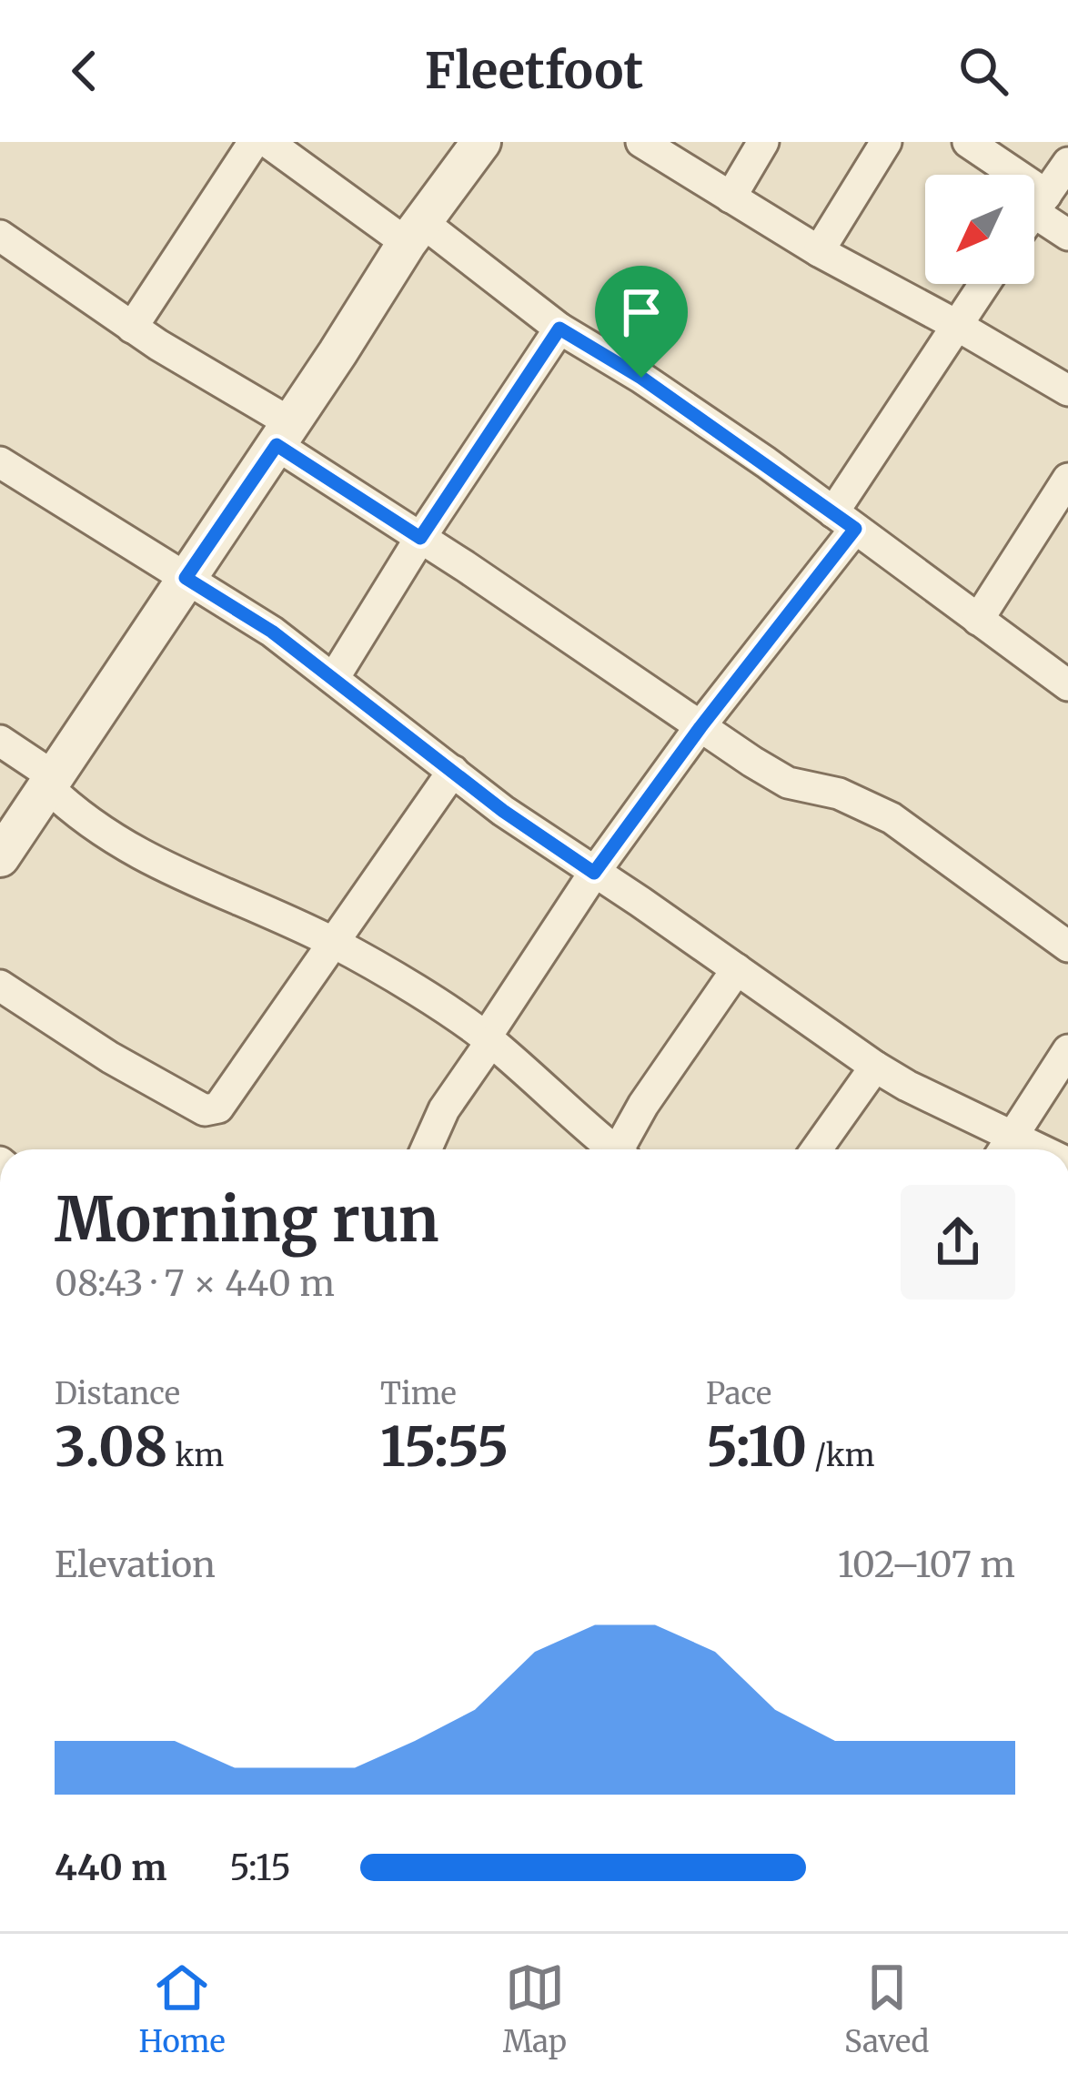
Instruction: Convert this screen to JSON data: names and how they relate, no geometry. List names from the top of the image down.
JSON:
{
  "north": "bottom left",
  "page": {
    "header": "Fleetfoot",
    "heading": ["Morning run", "08:43 · 7 × 440 m"],
    "stats": [
      ["Distance", "3.08 km"],
      ["Time", "15:55"],
      ["Pace", "5:10 /km"]
    ],
    "chart": ["Elevation", "102–107 m"],
    "list": [
      {
        "name": "440 m",
        "note": "5:15"
      }
    ],
    "tabs": ["Home", "Map", "Saved"]
  }
}
